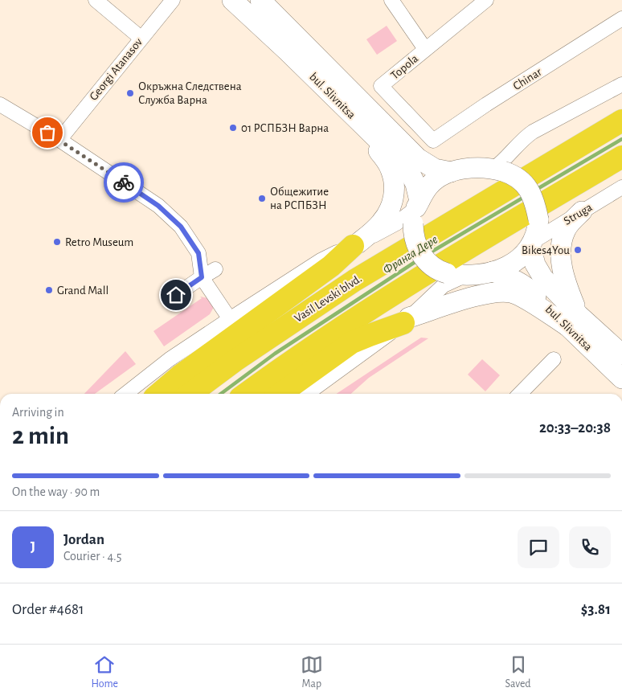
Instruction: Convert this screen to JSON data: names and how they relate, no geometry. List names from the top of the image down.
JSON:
{
  "streets": {
    "highway": ["Vasil Levski blvd."],
    "main road": ["bul. Slivnitsa"],
    "street": [
      "Topola",
      "Georgi Atanasov",
      "Chinar",
      "Struga"
    ]
  },
  "crossings": [
    ["Topola", "Chinar"],
    ["bul. Slivnitsa", "Struga"]
  ],
  "water": ["Франга Дере"],
  "places": [
    "Окръжна Следствена Служба Варна",
    "01 РСПБЗН Варна",
    "Общежитие на РСПБЗН",
    "Retro Museum",
    "Bikes4You",
    "Grand Mall"
  ],
  "page": {
    "heading": ["2 min", "Arriving in", "20:33–20:38"],
    "panel": [
      "Jordan",
      "Courier · 4.5",
      "Order #4681",
      "$3.81"
    ],
    "bar": "On the way · 90 m",
    "round": "J",
    "tabs": ["Home", "Map", "Saved"]
  }
}
